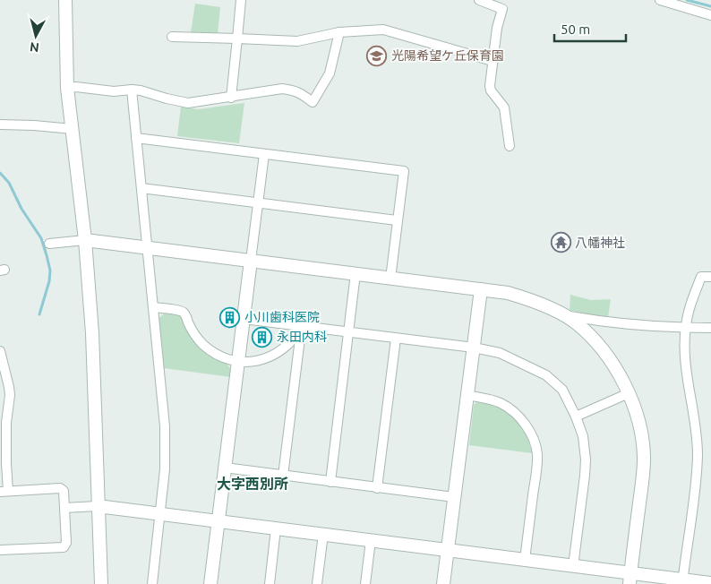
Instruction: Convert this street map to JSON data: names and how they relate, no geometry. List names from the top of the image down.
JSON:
{
  "districts": ["大字西別所"],
  "places": {
    "school or university": ["光陽希望ケ丘保育園"],
    "temple": ["八幡神社"],
    "building": ["小川歯科医院", "永田内科"]
  },
  "scale_bar": "50 m",
  "north": "bottom"
}
